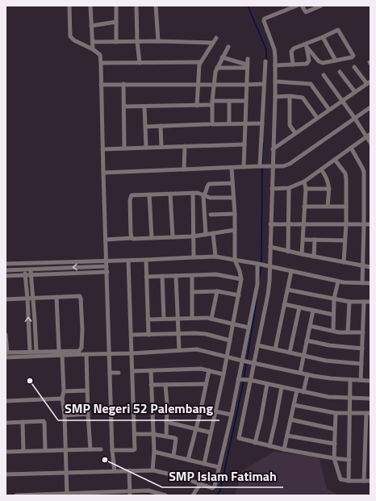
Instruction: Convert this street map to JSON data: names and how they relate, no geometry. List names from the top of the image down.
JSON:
{
  "places": ["SMP Negeri 52 Palembang", "SMP Islam Fatimah"]
}
